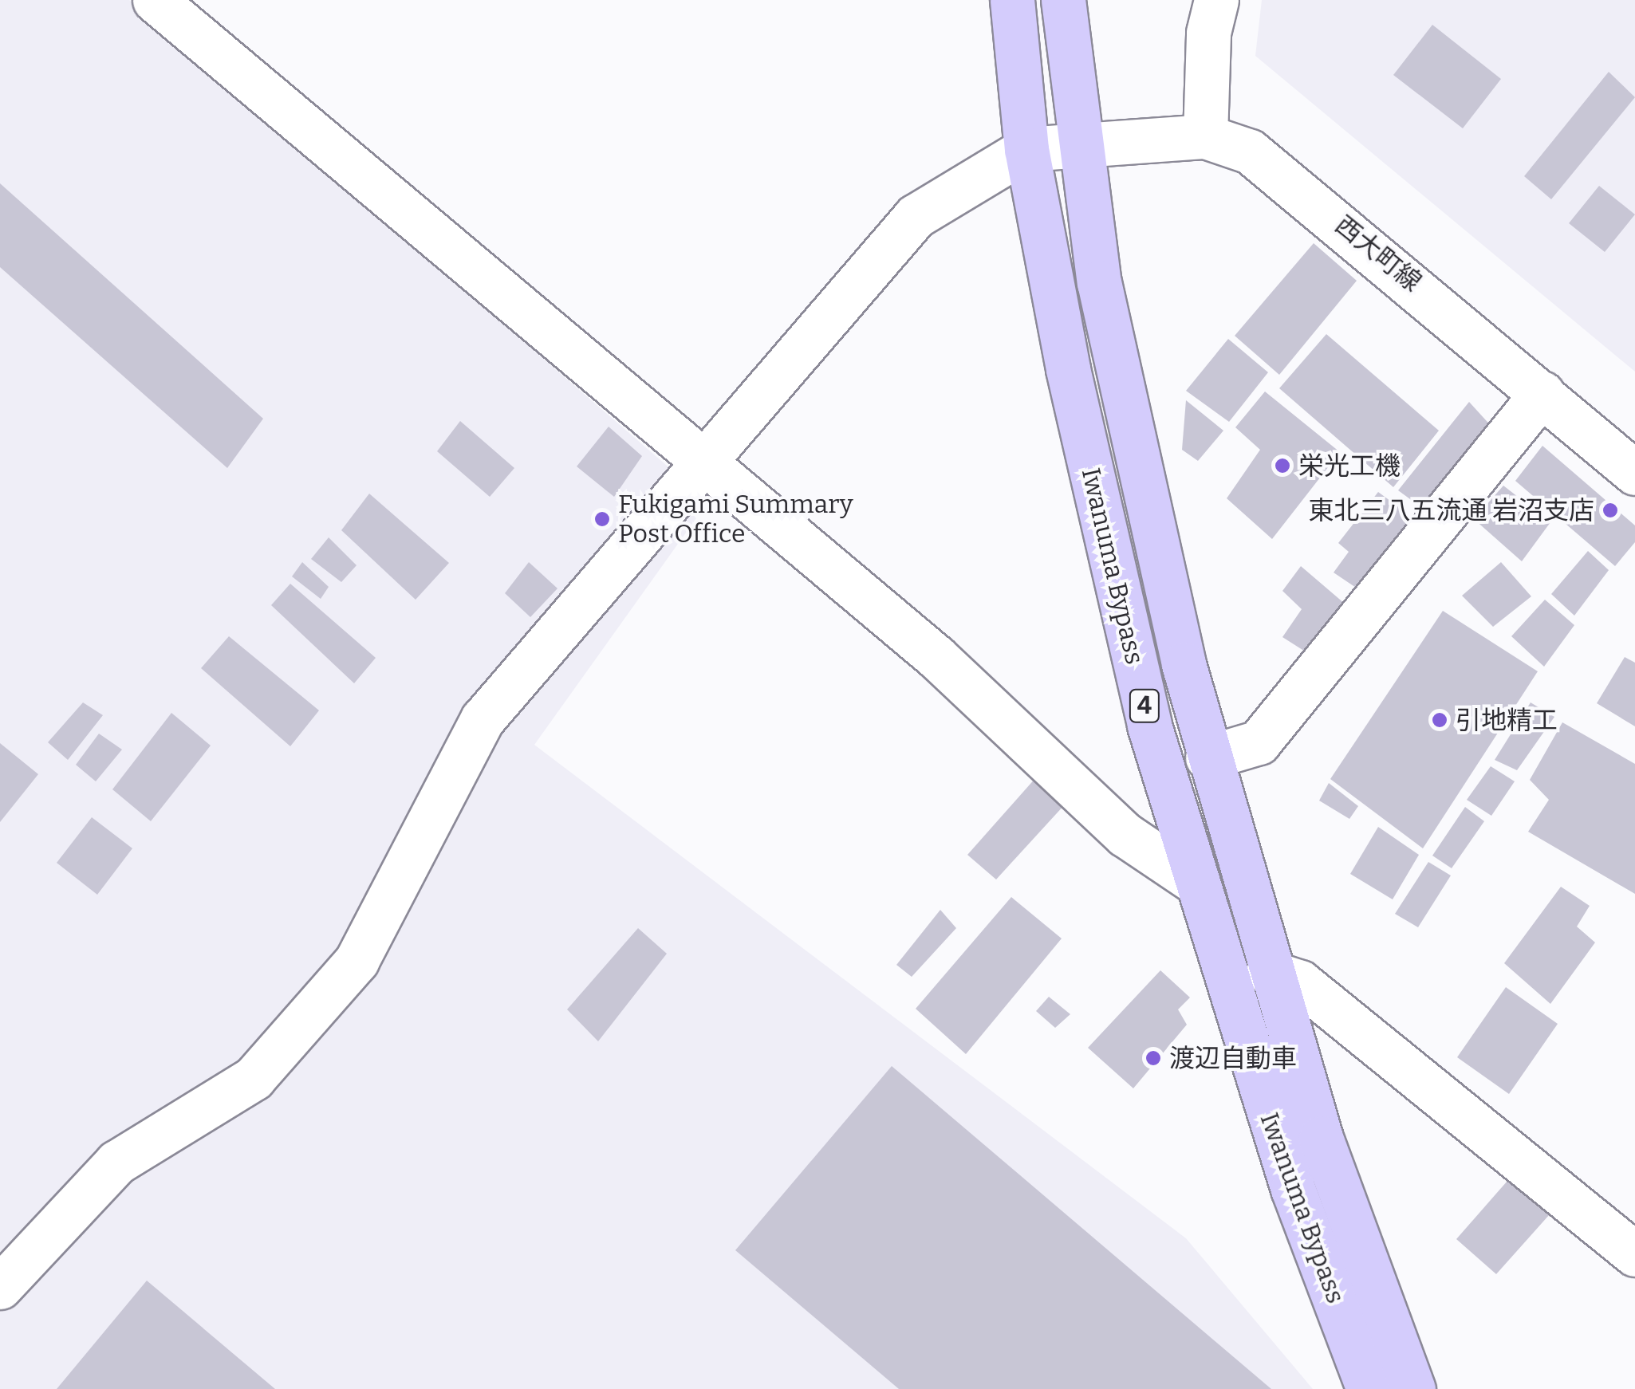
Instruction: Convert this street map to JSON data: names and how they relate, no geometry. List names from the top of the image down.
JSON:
{
  "streets": {
    "highway": ["Iwanuma Bypass", "4"],
    "street": ["西大町線"]
  },
  "crossings": [
    ["西大町線", "Iwanuma Bypass"]
  ],
  "places": [
    "栄光工機",
    "東北三八五流通 岩沼支店",
    "Fukigami Summary Post Office",
    "引地精工",
    "渡辺自動車"
  ]
}
